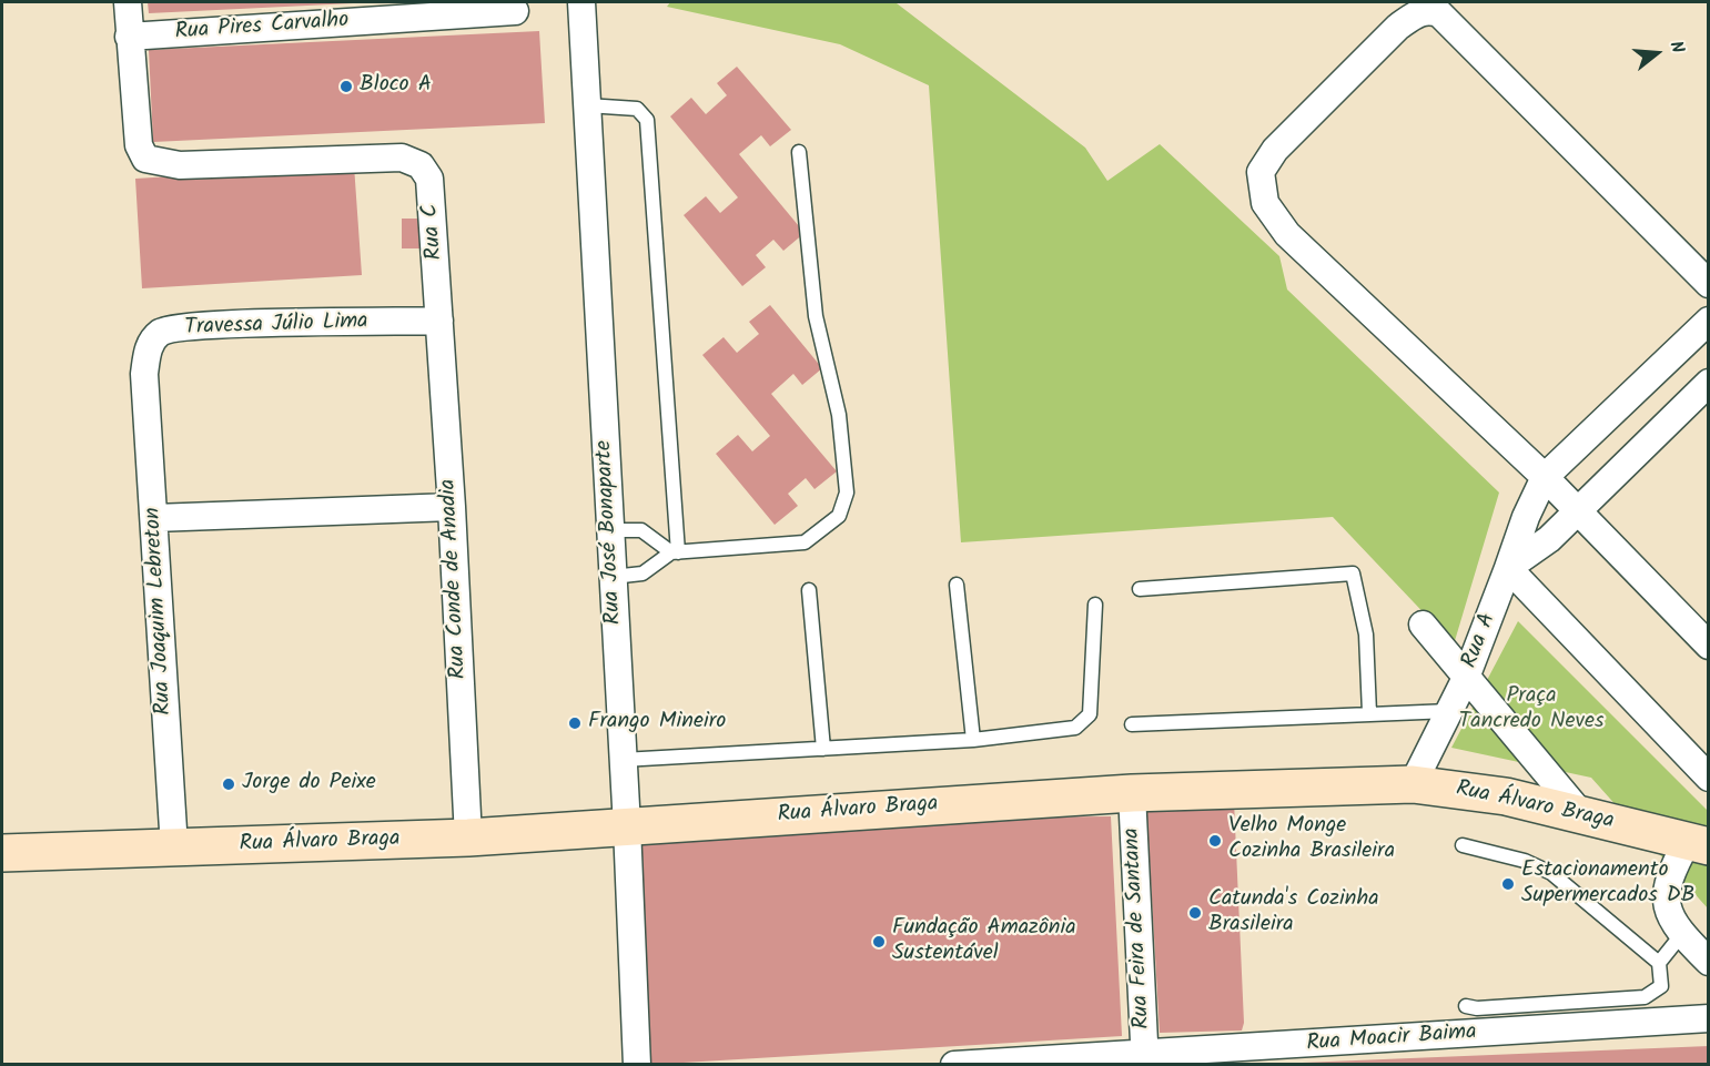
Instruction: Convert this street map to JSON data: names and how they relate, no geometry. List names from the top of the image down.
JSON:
{
  "streets": {
    "main road": ["Rua Álvaro Braga"],
    "street": [
      "Rua Pires Carvalho",
      "Rua C",
      "Travessa Júlio Lima",
      "Rua José Bonaparte",
      "Rua Conde de Anadia",
      "Rua Joaquim Lebreton",
      "Rua A",
      "Rua Feira de Santana",
      "Rua Moacir Baima"
    ]
  },
  "crossings": [
    ["Rua Pires Carvalho", "Rua C"],
    ["Rua C", "Travessa Júlio Lima"],
    ["Rua C", "Rua Conde de Anadia"],
    ["Travessa Júlio Lima", "Rua Conde de Anadia"],
    ["Travessa Júlio Lima", "Rua Joaquim Lebreton"],
    ["Rua José Bonaparte", "Rua Álvaro Braga"],
    ["Rua Conde de Anadia", "Rua Álvaro Braga"],
    ["Rua Joaquim Lebreton", "Rua Álvaro Braga"],
    ["Rua A", "Rua Álvaro Braga"],
    ["Rua Álvaro Braga", "Rua Feira de Santana"],
    ["Rua Feira de Santana", "Rua Moacir Baima"]
  ],
  "parks": ["Praça Tancredo Neves"],
  "places": [
    "Bloco A",
    "Frango Mineiro",
    "Jorge do Peixe",
    "Velho Monge Cozinha Brasileira",
    "Estacionamento Supermercados DB",
    "Catunda's Cozinha Brasileira",
    "Fundação Amazônia Sustentável"
  ],
  "north": "right"
}
